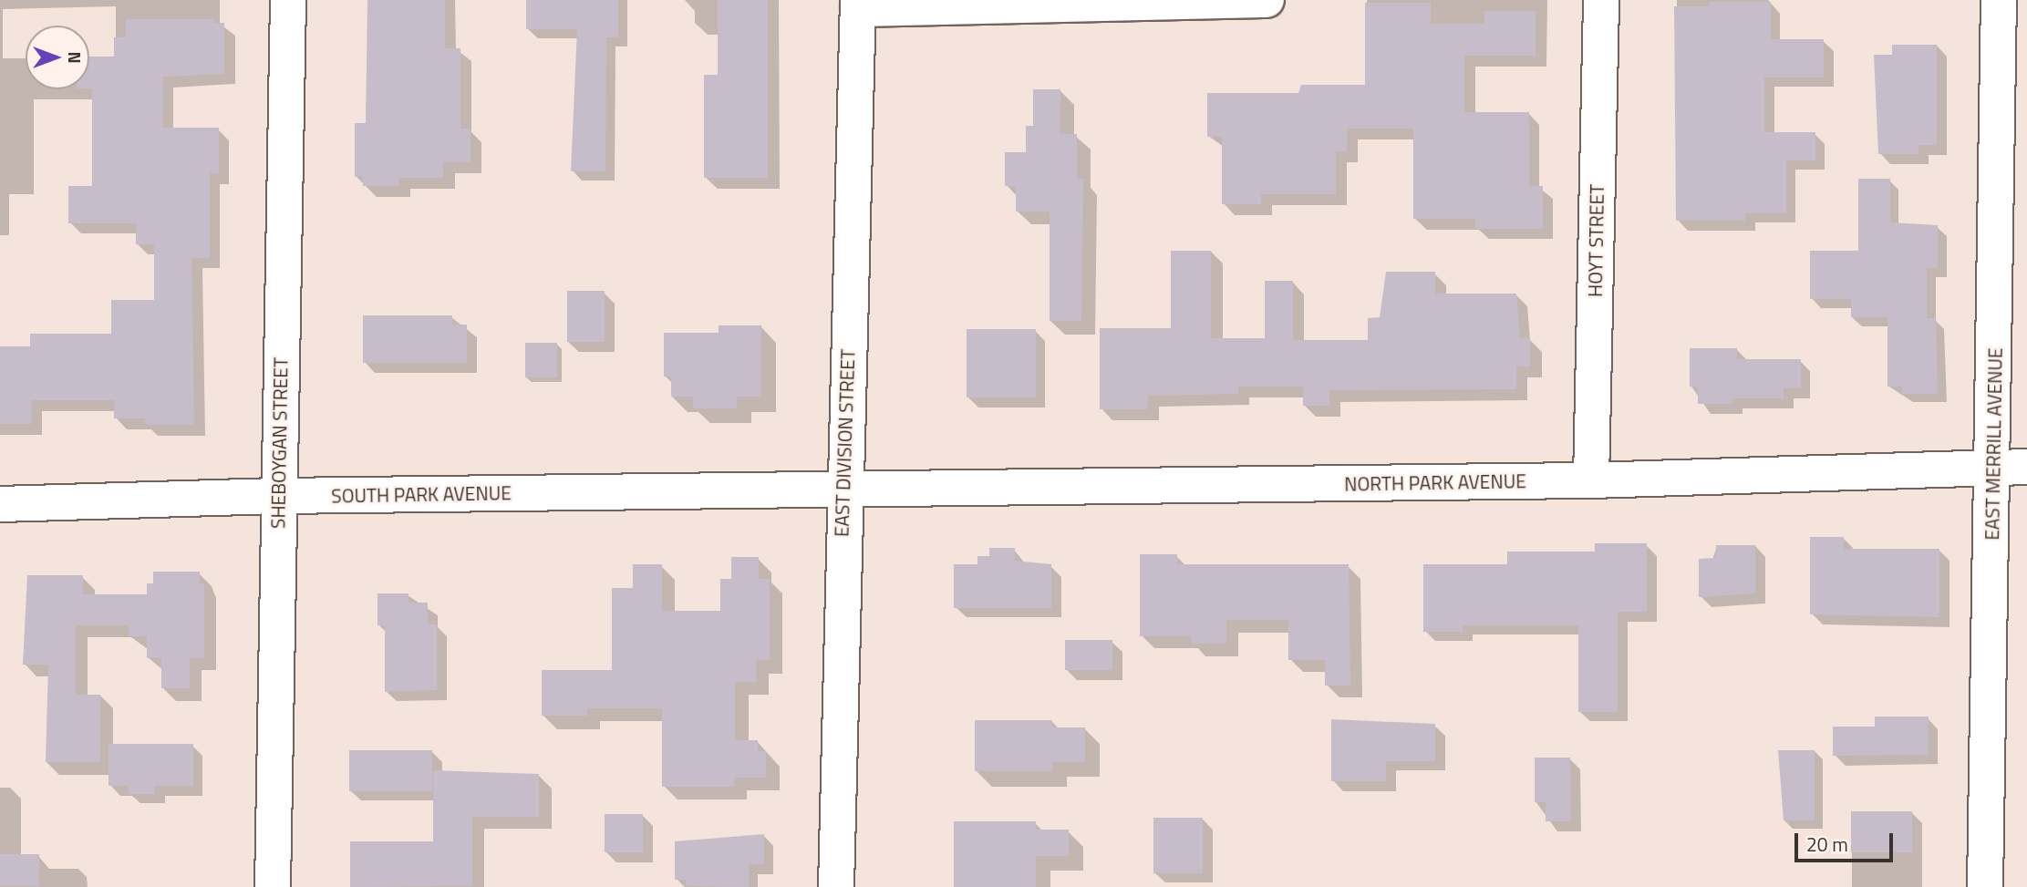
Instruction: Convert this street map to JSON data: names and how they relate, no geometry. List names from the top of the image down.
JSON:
{
  "streets": {
    "street": [
      "HOYT STREET",
      "SHEBOYGAN STREET",
      "EAST DIVISION STREET",
      "EAST MERRILL AVENUE",
      "NORTH PARK AVENUE",
      "SOUTH PARK AVENUE"
    ]
  },
  "crossings": [
    ["HOYT STREET", "NORTH PARK AVENUE"],
    ["SHEBOYGAN STREET", "SOUTH PARK AVENUE"],
    ["EAST DIVISION STREET", "NORTH PARK AVENUE"],
    ["EAST DIVISION STREET", "SOUTH PARK AVENUE"],
    ["EAST MERRILL AVENUE", "NORTH PARK AVENUE"],
    ["NORTH PARK AVENUE", "SOUTH PARK AVENUE"]
  ],
  "scale_bar": "20 m",
  "north": "right"
}
